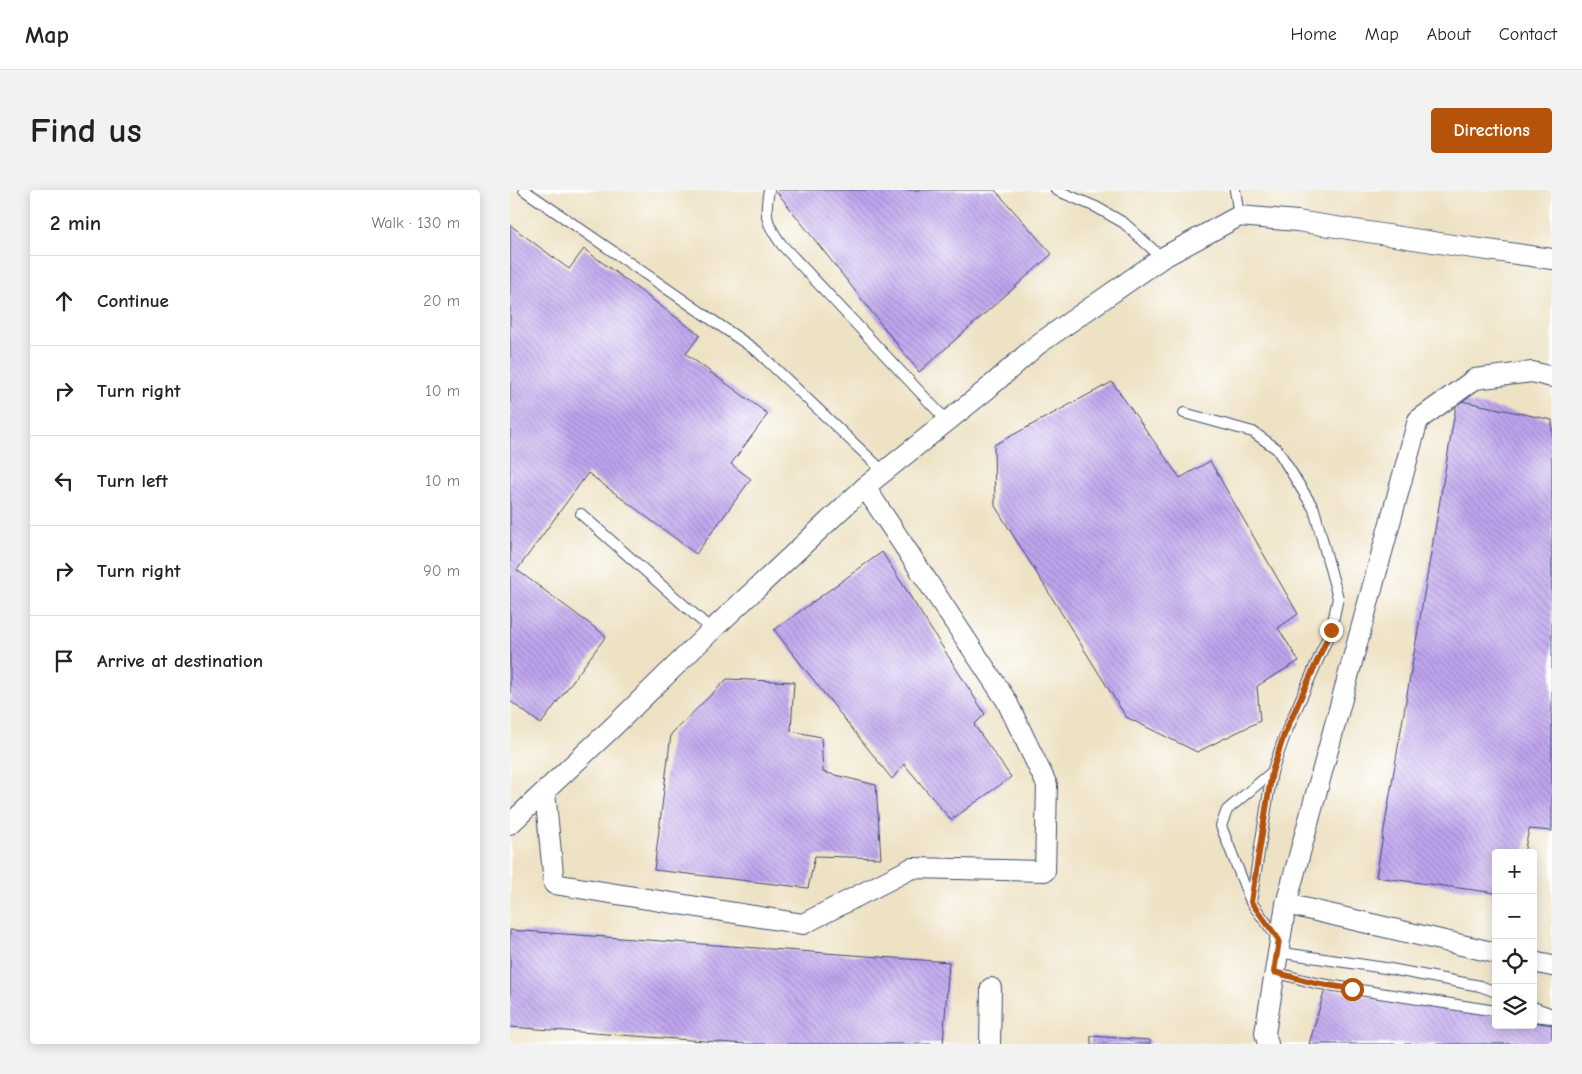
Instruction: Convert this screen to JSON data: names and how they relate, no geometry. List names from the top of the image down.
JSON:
{
  "page": {
    "header": "Map",
    "nav": [
      "Home",
      "Map",
      "About",
      "Contact"
    ],
    "buttons": "Directions",
    "title": "Find us",
    "heading": ["2 min", "Walk · 130 m"],
    "list": [
      ["Continue", "20 m"],
      ["Turn right", "10 m"],
      ["Turn left", "10 m"],
      ["Turn right", "90 m"],
      "Arrive at destination"
    ],
    "map_buttons": ["+", "−"]
  }
}
